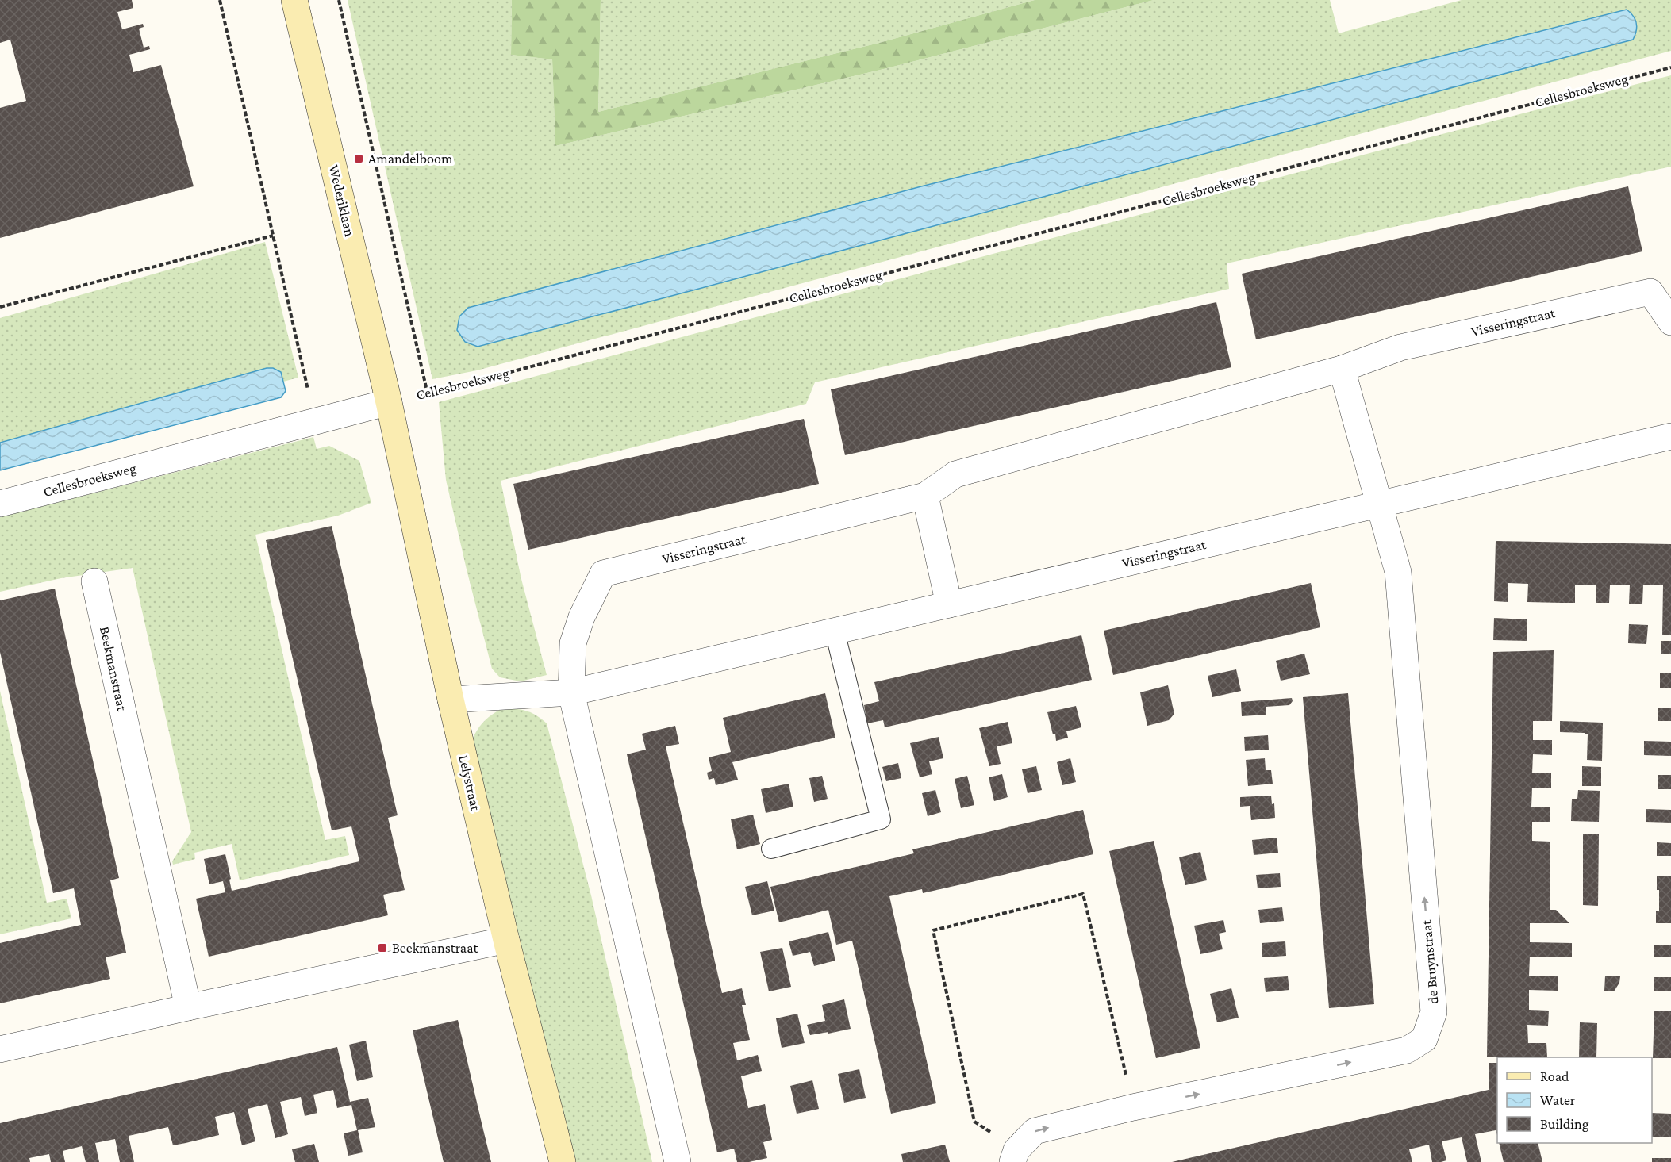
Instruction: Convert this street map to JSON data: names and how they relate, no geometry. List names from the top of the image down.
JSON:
{
  "streets": {
    "street": [
      "Cellesbroeksweg",
      "Wederiklaan",
      "Visseringstraat",
      "Beekmanstraat",
      "Lelystraat",
      "de Bruynstraat"
    ]
  },
  "crossings": [
    ["Cellesbroeksweg", "Wederiklaan"],
    ["Cellesbroeksweg", "Lelystraat"],
    ["Wederiklaan", "Lelystraat"],
    ["Visseringstraat", "Lelystraat"],
    ["Visseringstraat", "de Bruynstraat"]
  ],
  "places": {
    "transit": ["Amandelboom", "Beekmanstraat"]
  },
  "legend": ["Road", "Water", "Building"]
}
